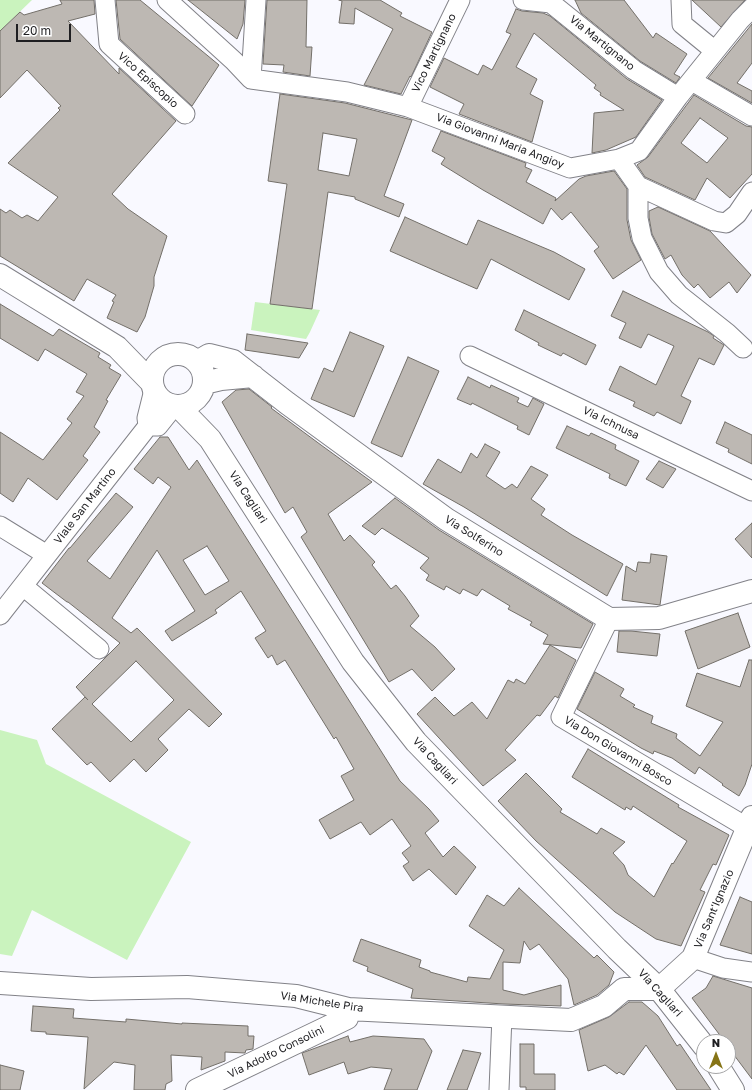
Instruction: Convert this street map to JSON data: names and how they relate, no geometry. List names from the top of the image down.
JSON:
{
  "streets": {
    "main road": [
      "Via Cagliari",
      "Via Solferino",
      "Via Sant'Ignazio",
      "Via Michele Pira",
      "Via Adolfo Consolini"
    ],
    "street": [
      "Via Martignano",
      "Vico Martignano",
      "Vico Episcopio",
      "Via Giovanni Maria Angioy",
      "Via Ichnusa",
      "Viale San Martino",
      "Via Don Giovanni Bosco"
    ]
  },
  "crossings": [
    ["Via Martignano", "Via Giovanni Maria Angioy"],
    ["Vico Martignano", "Via Giovanni Maria Angioy"],
    ["Via Cagliari", "Viale San Martino"],
    ["Via Cagliari", "Via Solferino"],
    ["Via Cagliari", "Via Sant'Ignazio"],
    ["Via Cagliari", "Via Michele Pira"],
    ["Viale San Martino", "Via Solferino"],
    ["Via Solferino", "Via Don Giovanni Bosco"],
    ["Via Don Giovanni Bosco", "Via Sant'Ignazio"],
    ["Via Sant'Ignazio", "Via Michele Pira"],
    ["Via Michele Pira", "Via Adolfo Consolini"]
  ],
  "scale_bar": "20 m",
  "north": "top"
}
